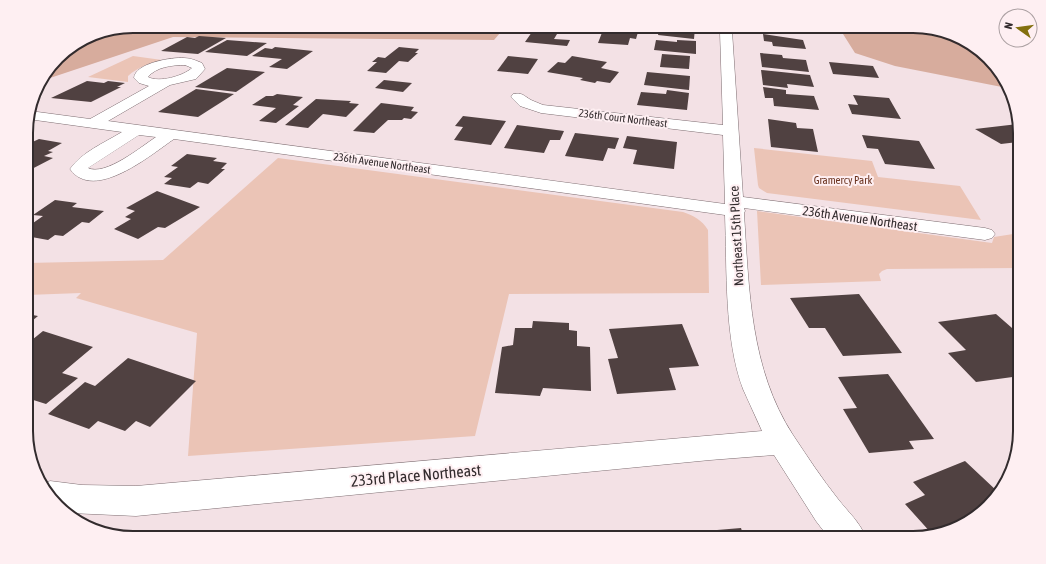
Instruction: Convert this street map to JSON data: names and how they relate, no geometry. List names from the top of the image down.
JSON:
{
  "streets": {
    "street": [
      "236th Court Northeast",
      "236th Avenue Northeast",
      "Northeast 15th Place",
      "233rd Place Northeast"
    ]
  },
  "crossings": [
    ["236th Court Northeast", "Northeast 15th Place"],
    ["236th Avenue Northeast", "Northeast 15th Place"],
    ["Northeast 15th Place", "233rd Place Northeast"]
  ],
  "parks": ["Gramercy Park"],
  "north": "left"
}
